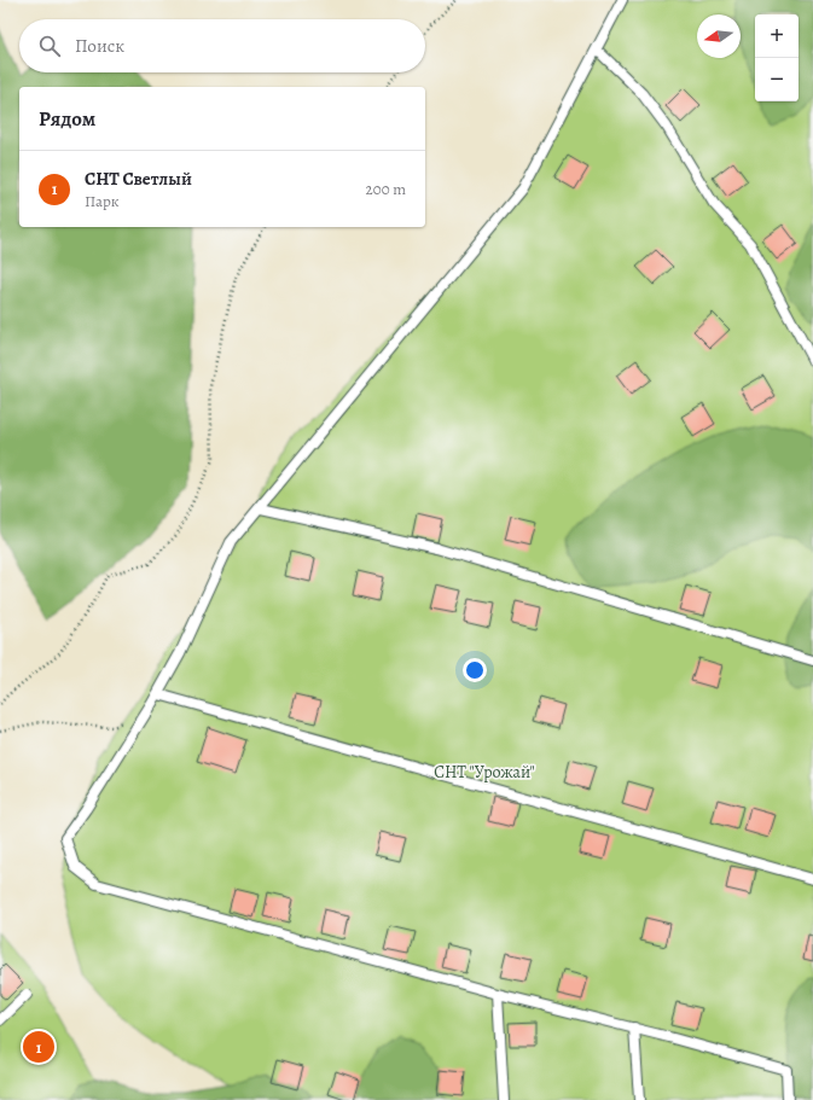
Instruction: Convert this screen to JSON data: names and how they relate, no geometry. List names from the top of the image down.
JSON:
{
  "parks": ["СНТ \"Урожай\""],
  "north": "left",
  "page": {
    "map_buttons": ["+", "−"],
    "search": "Поиск",
    "heading": "Рядом",
    "list": [
      {
        "mark": "1",
        "name": "СНТ Светлый",
        "note": "Парк",
        "value": "200 m"
      }
    ],
    "pins": "1"
  }
}
